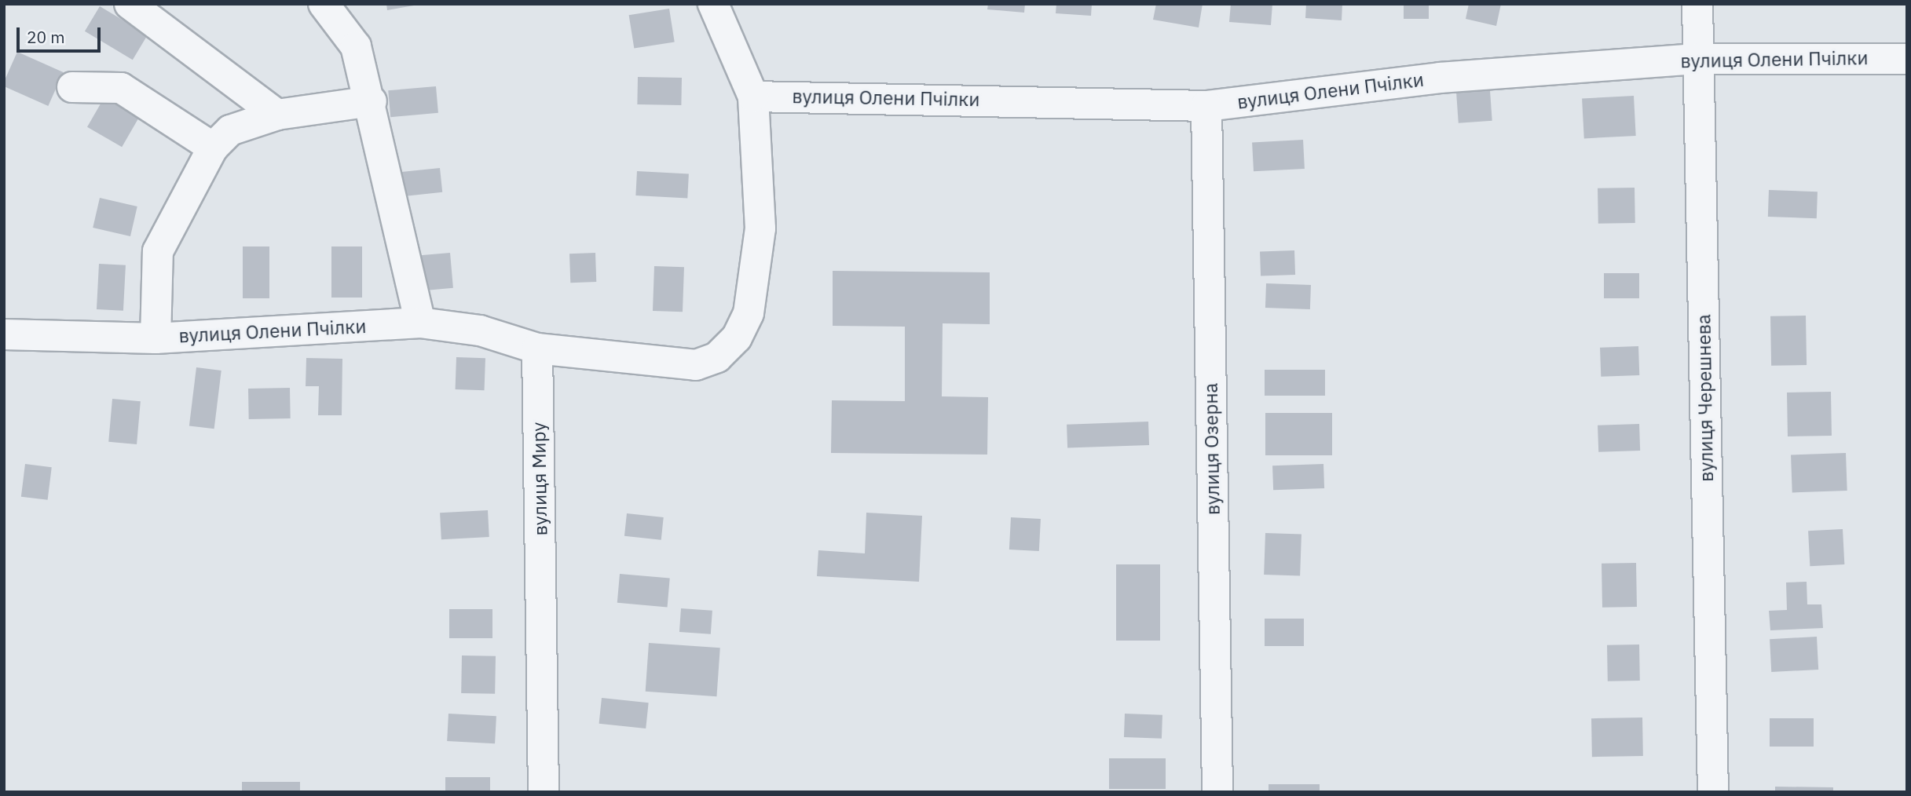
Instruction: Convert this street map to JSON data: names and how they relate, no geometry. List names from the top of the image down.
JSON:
{
  "streets": {
    "street": [
      "вулиця Олени Пчілки",
      "вулиця Черешнева",
      "вулиця Озерна",
      "вулиця Миру"
    ]
  },
  "crossings": [
    ["вулиця Олени Пчілки", "вулиця Черешнева"],
    ["вулиця Олени Пчілки", "вулиця Озерна"],
    ["вулиця Олени Пчілки", "вулиця Миру"]
  ],
  "scale_bar": "20 m"
}
